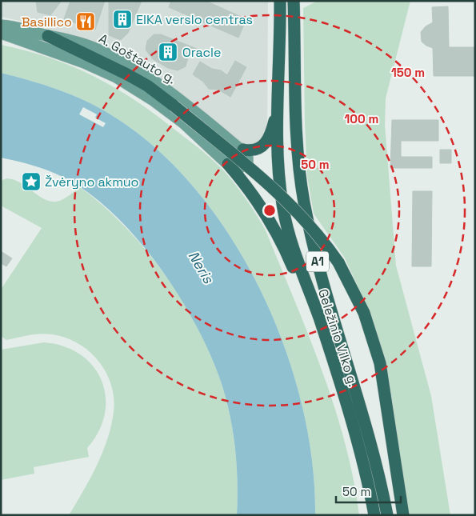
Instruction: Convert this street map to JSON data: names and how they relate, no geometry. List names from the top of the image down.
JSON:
{
  "streets": {
    "highway": ["A1", "Geležinio Vilko g."],
    "main road": ["A. Goštauto g."]
  },
  "water": ["Neris"],
  "places": {
    "building": ["EIKA verslo centras", "Oracle"],
    "restaurant": ["Basillico"],
    "place": ["Žvėryno akmuo"]
  },
  "scale_bar": "50 m",
  "rings": ["150 m", "100 m", "50 m"]
}
